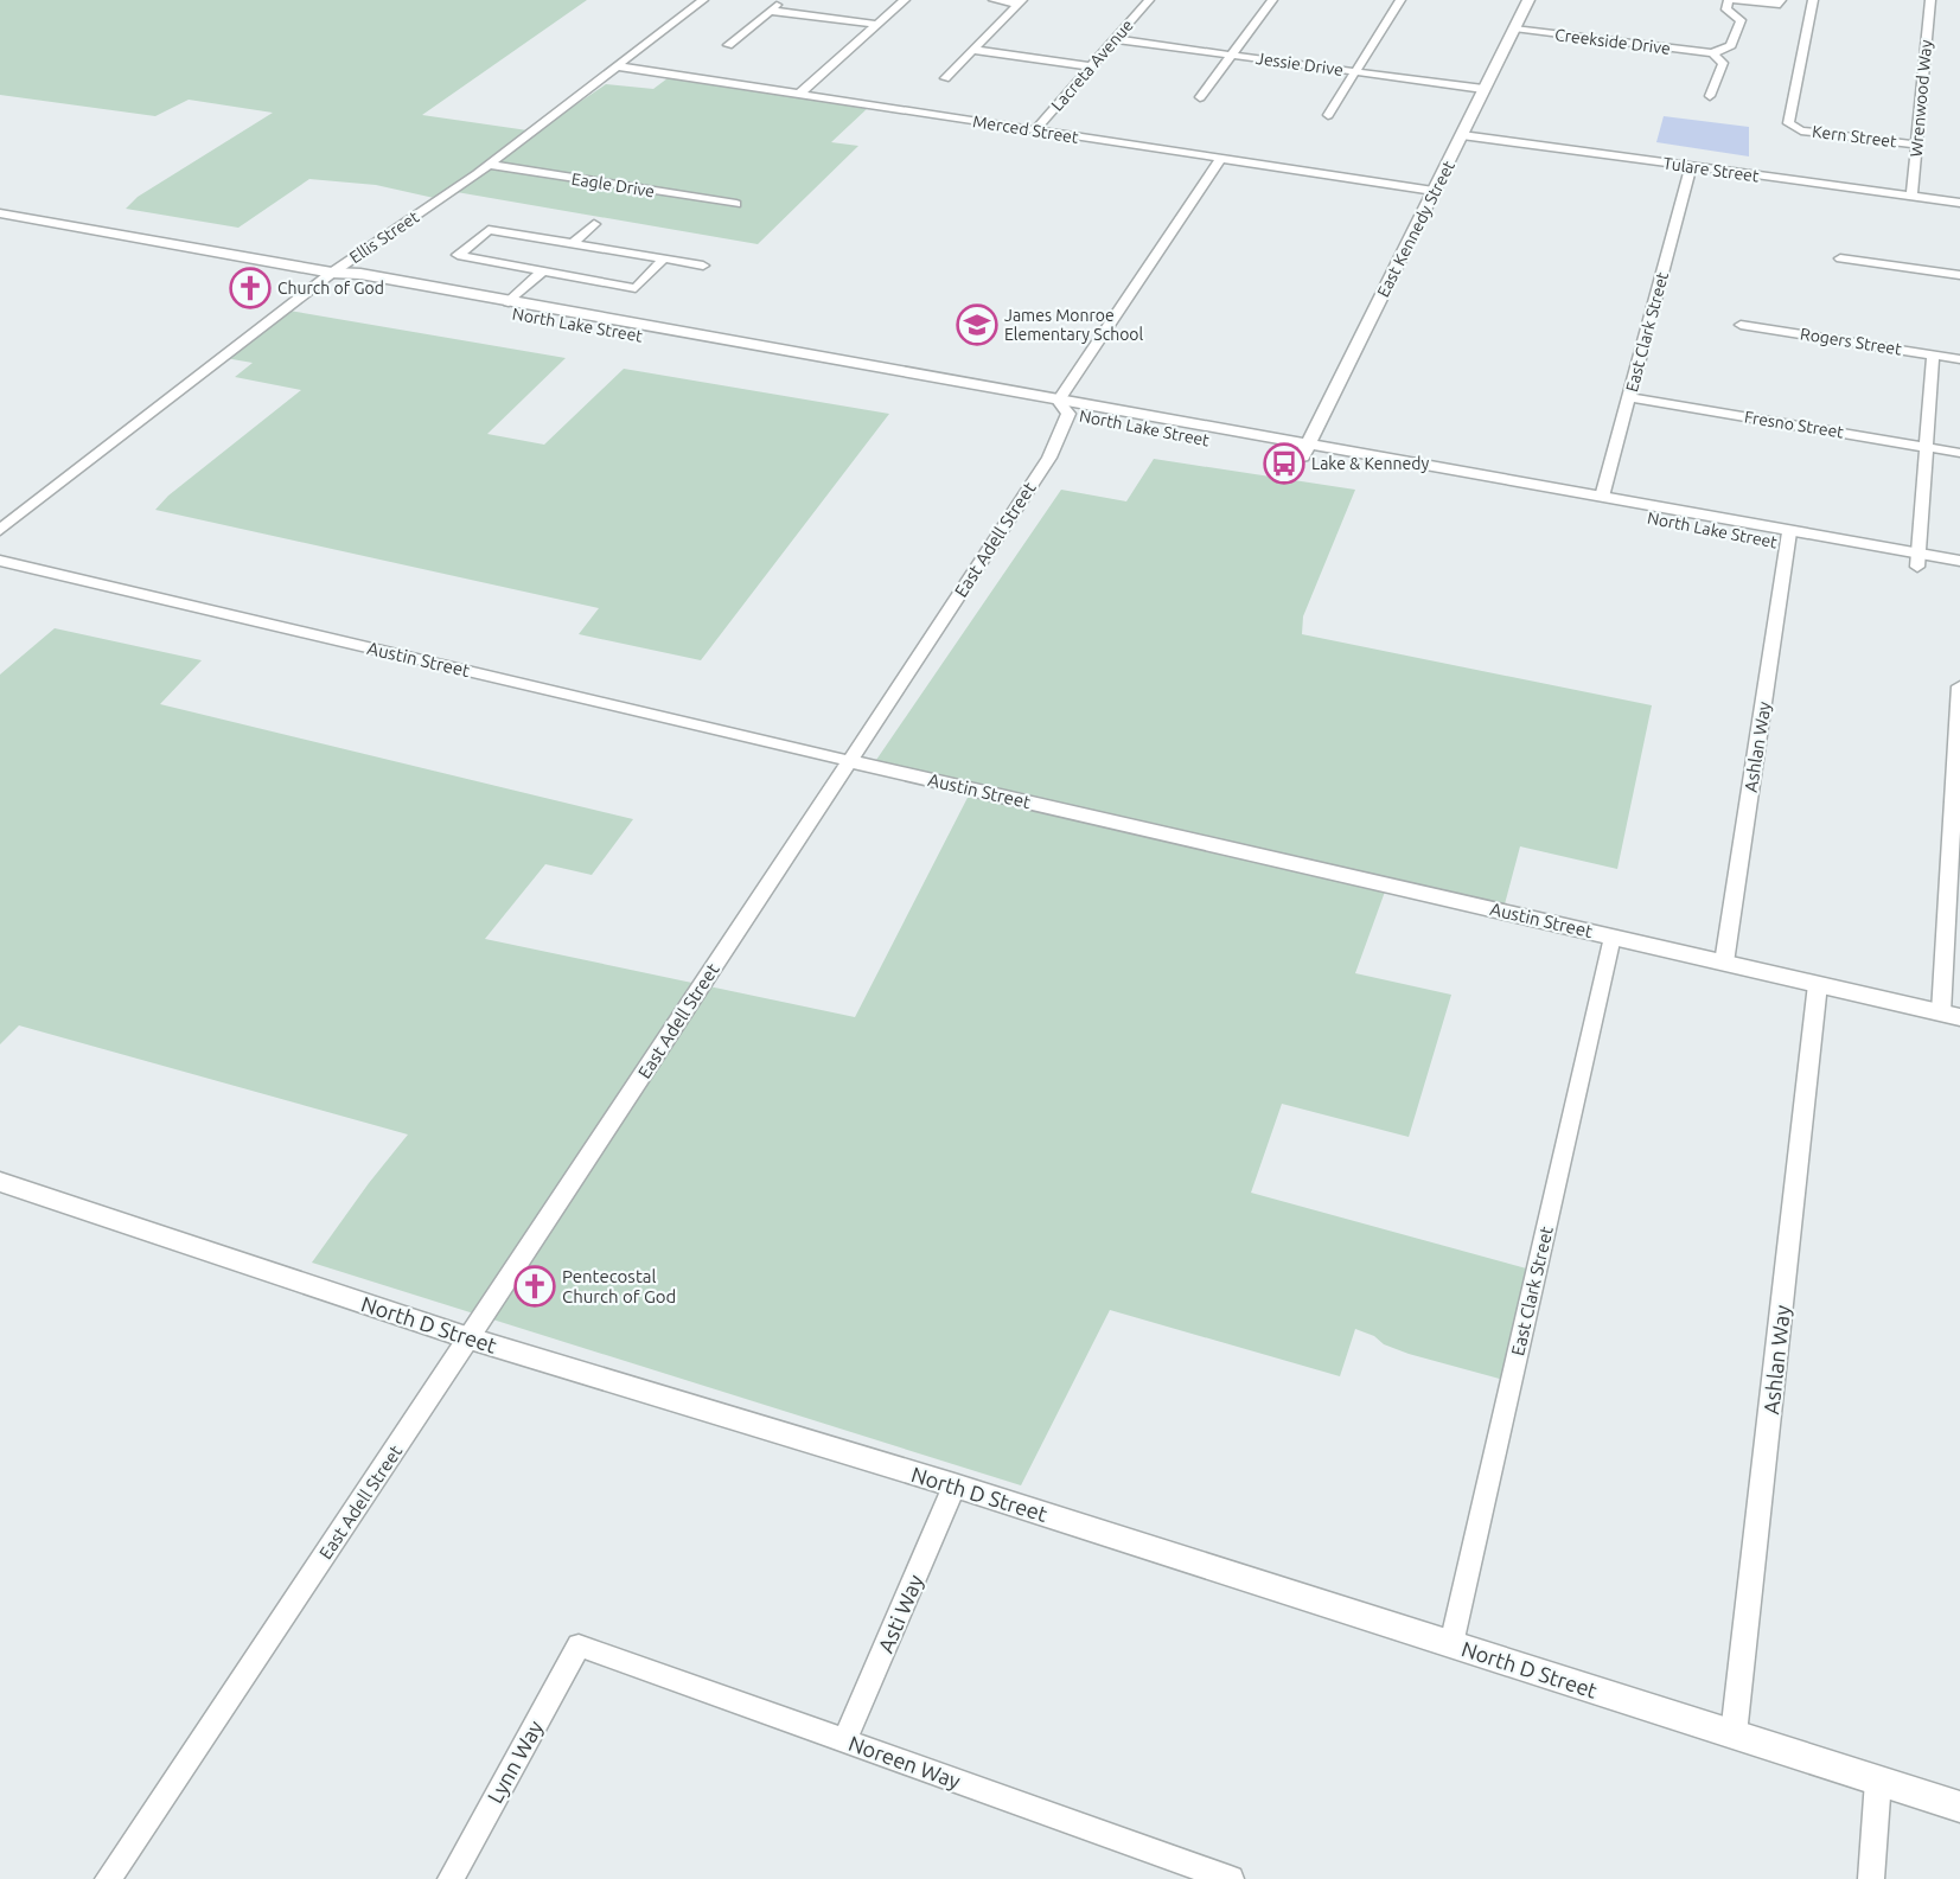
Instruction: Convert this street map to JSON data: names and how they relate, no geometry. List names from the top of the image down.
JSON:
{
  "streets": {
    "street": [
      "Creekside Drive",
      "Jessie Drive",
      "Lacreta Avenue",
      "Wrenwood Way",
      "Merced Street",
      "Kern Street",
      "Tulare Street",
      "Eagle Drive",
      "East Kennedy Street",
      "Ellis Street",
      "North Lake Street",
      "East Clark Street",
      "Rogers Street",
      "Fresno Street",
      "East Adell Street",
      "Austin Street",
      "Ashlan Way",
      "North D Street",
      "Asti Way",
      "Lynn Way",
      "Noreen Way"
    ]
  },
  "crossings": [
    ["Creekside Drive", "East Kennedy Street"],
    ["Jessie Drive", "Lacreta Avenue"],
    ["Jessie Drive", "East Kennedy Street"],
    ["Lacreta Avenue", "Merced Street"],
    ["Wrenwood Way", "Kern Street"],
    ["Wrenwood Way", "Tulare Street"],
    ["Merced Street", "East Kennedy Street"],
    ["Merced Street", "Ellis Street"],
    ["Merced Street", "East Adell Street"],
    ["Tulare Street", "East Kennedy Street"],
    ["Tulare Street", "East Clark Street"],
    ["Eagle Drive", "Ellis Street"],
    ["East Kennedy Street", "North Lake Street"],
    ["Ellis Street", "North Lake Street"],
    ["North Lake Street", "East Clark Street"],
    ["North Lake Street", "East Adell Street"],
    ["North Lake Street", "Ashlan Way"],
    ["East Clark Street", "Fresno Street"],
    ["East Clark Street", "Austin Street"],
    ["East Clark Street", "North D Street"],
    ["East Adell Street", "Austin Street"],
    ["East Adell Street", "North D Street"],
    ["Austin Street", "Ashlan Way"],
    ["Ashlan Way", "North D Street"],
    ["North D Street", "Asti Way"],
    ["Asti Way", "Noreen Way"],
    ["Lynn Way", "Noreen Way"]
  ],
  "places": {
    "church": ["Church of God", "Pentecostal Church of God"],
    "school or university": ["James Monroe Elementary School"],
    "bus stop": ["Lake & Kennedy"]
  }
}
